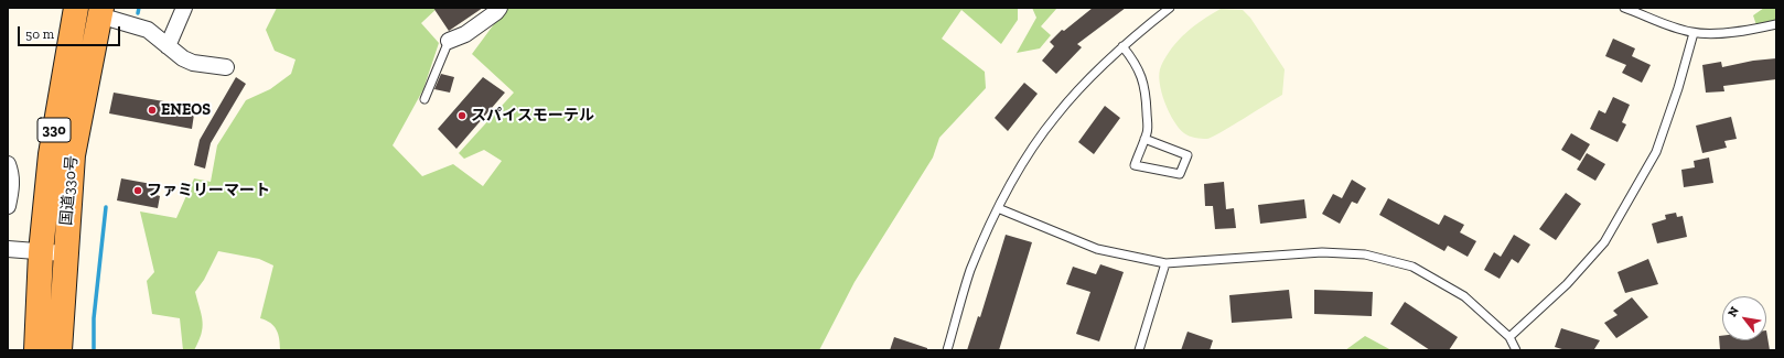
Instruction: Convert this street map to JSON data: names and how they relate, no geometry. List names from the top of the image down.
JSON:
{
  "streets": {
    "highway": ["330", "国道330号"]
  },
  "places": ["ENEOS", "スパイスモーテル", "ファミリーマート"],
  "scale_bar": "50 m",
  "north": "top left"
}
